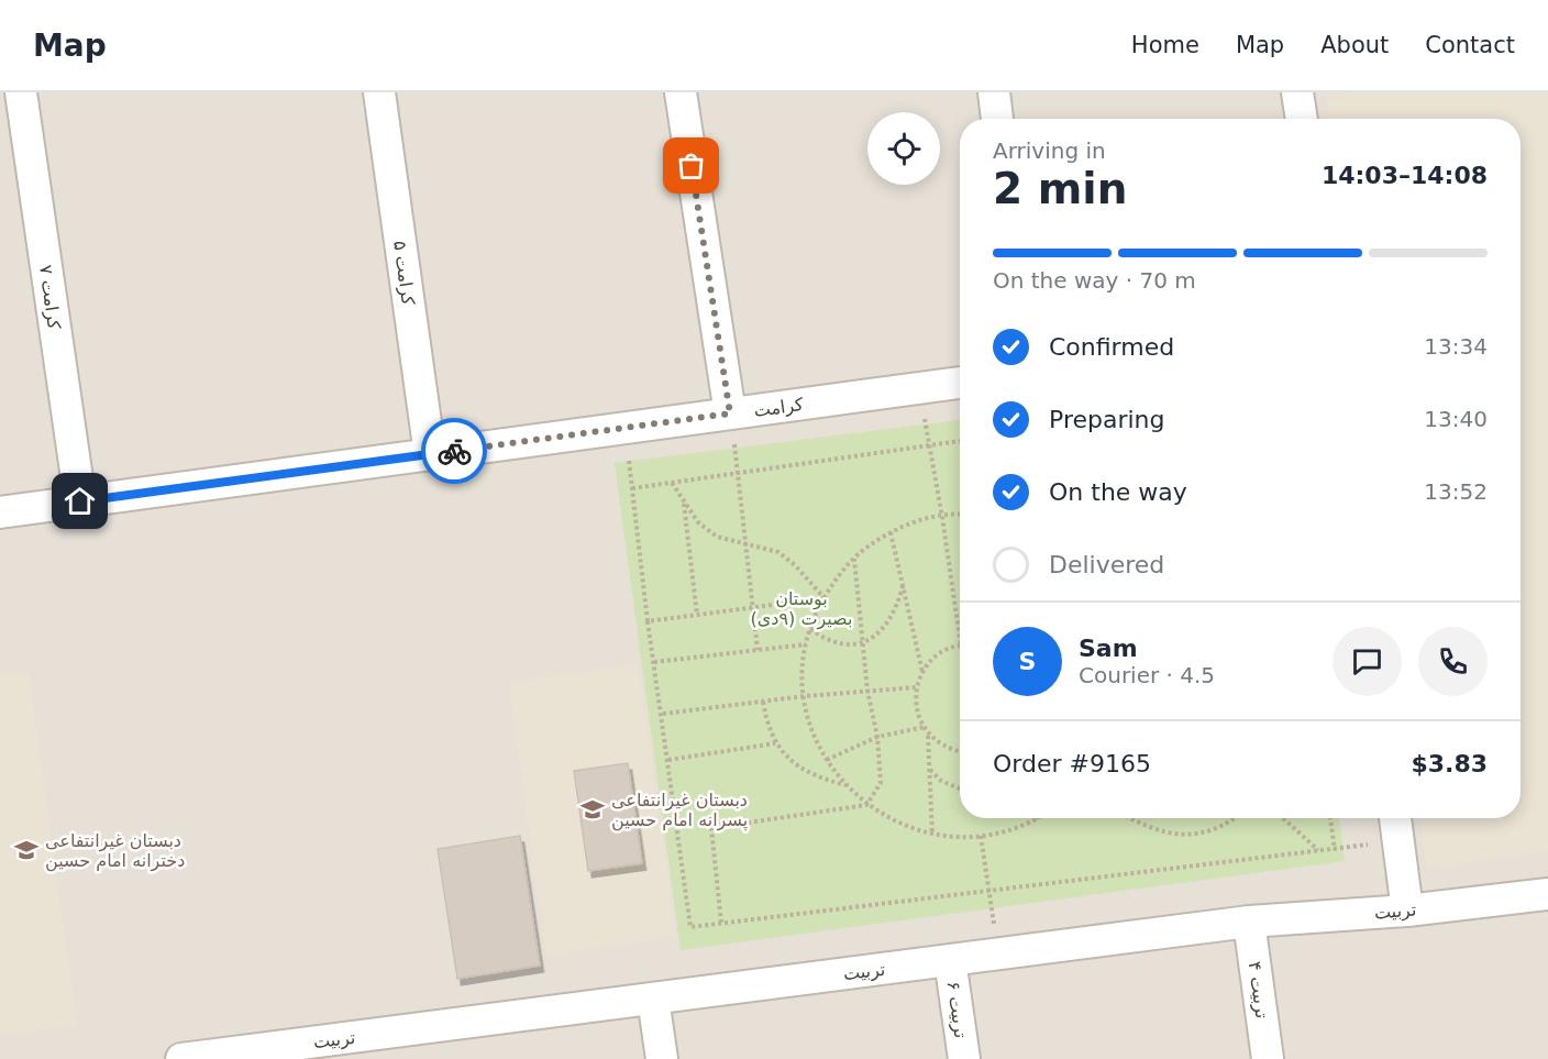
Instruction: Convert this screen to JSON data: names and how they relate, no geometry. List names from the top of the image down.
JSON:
{
  "streets": {
    "street": [
      "کرامت ۵",
      "کرامت ۷",
      "کرامت",
      "تربیت",
      "تربیت ۴",
      "تربیت ۶"
    ]
  },
  "crossings": [
    ["کرامت ۵", "کرامت"],
    ["کرامت ۷", "کرامت"],
    ["تربیت", "تربیت ۴"],
    ["تربیت", "تربیت ۶"]
  ],
  "parks": ["بوستان بصیرت (۹دی)"],
  "places": {
    "school or university": ["دبستان غیرانتفاعی پسرانه امام حسین", "دبستان غیرانتفاعی دخترانه امام حسین"]
  },
  "page": {
    "header": "Map",
    "nav": [
      "Home",
      "Map",
      "About",
      "Contact"
    ],
    "heading": ["2 min", "Arriving in", "14:03–14:08"],
    "panel": [
      "Sam",
      "Courier · 4.5",
      "Order #9165",
      "$3.83"
    ],
    "bar": "On the way · 70 m",
    "list": [
      ["Confirmed", "13:34"],
      ["Preparing", "13:40"],
      ["On the way", "13:52"],
      "Delivered"
    ],
    "round": "S"
  }
}
